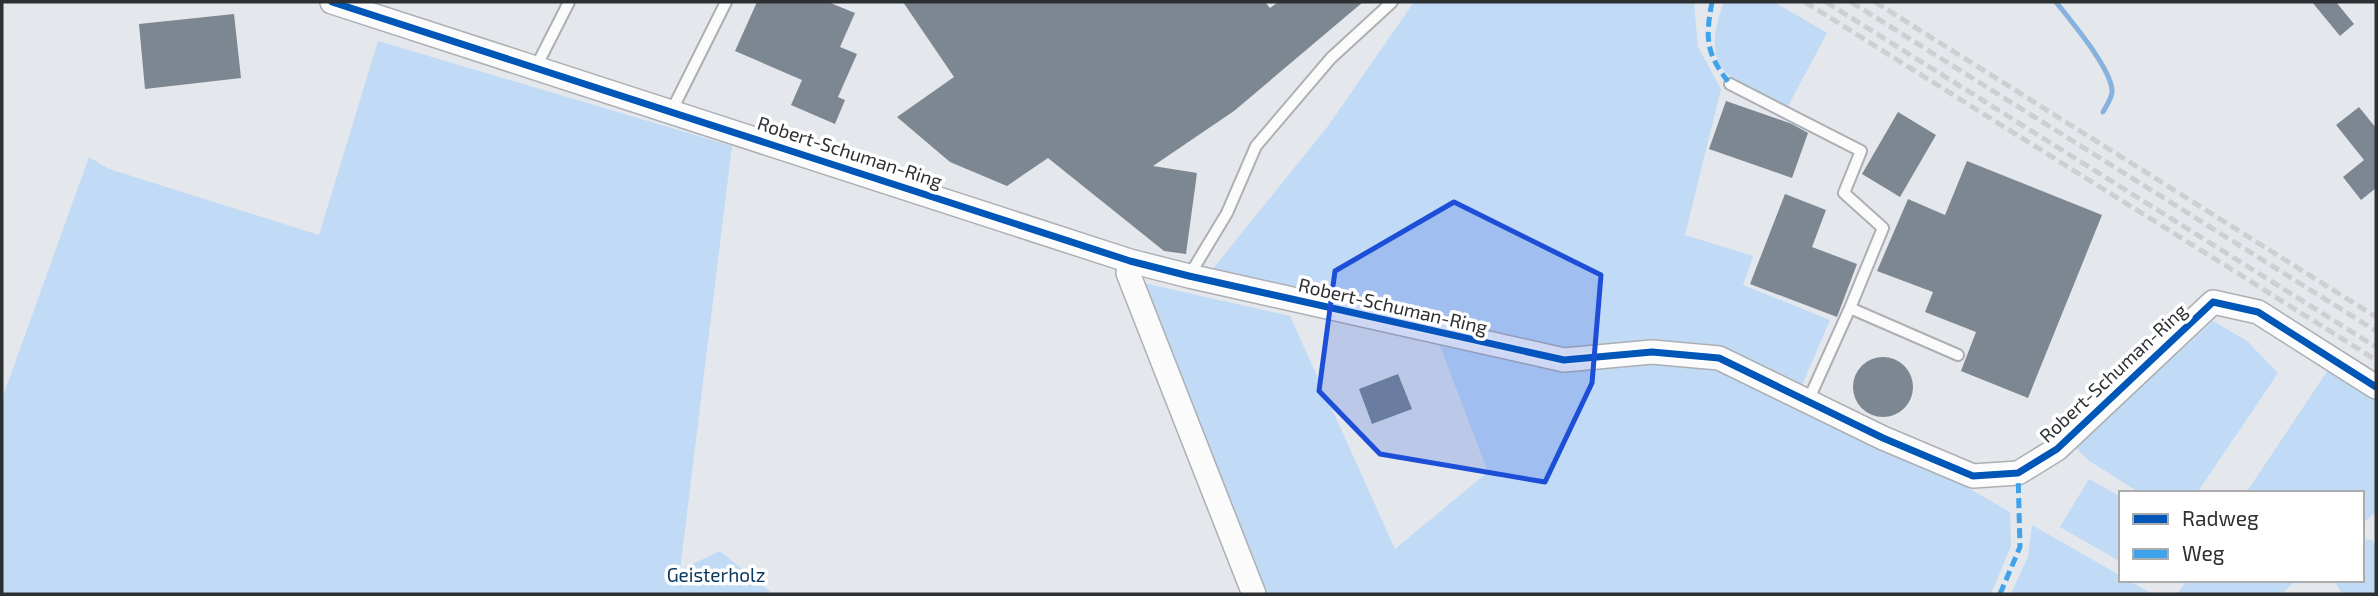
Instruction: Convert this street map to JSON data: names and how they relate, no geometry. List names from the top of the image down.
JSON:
{
  "streets": {
    "street": ["Robert-Schuman-Ring"]
  },
  "parks": ["Geisterholz"],
  "legend": ["Radweg", "Weg"]
}
